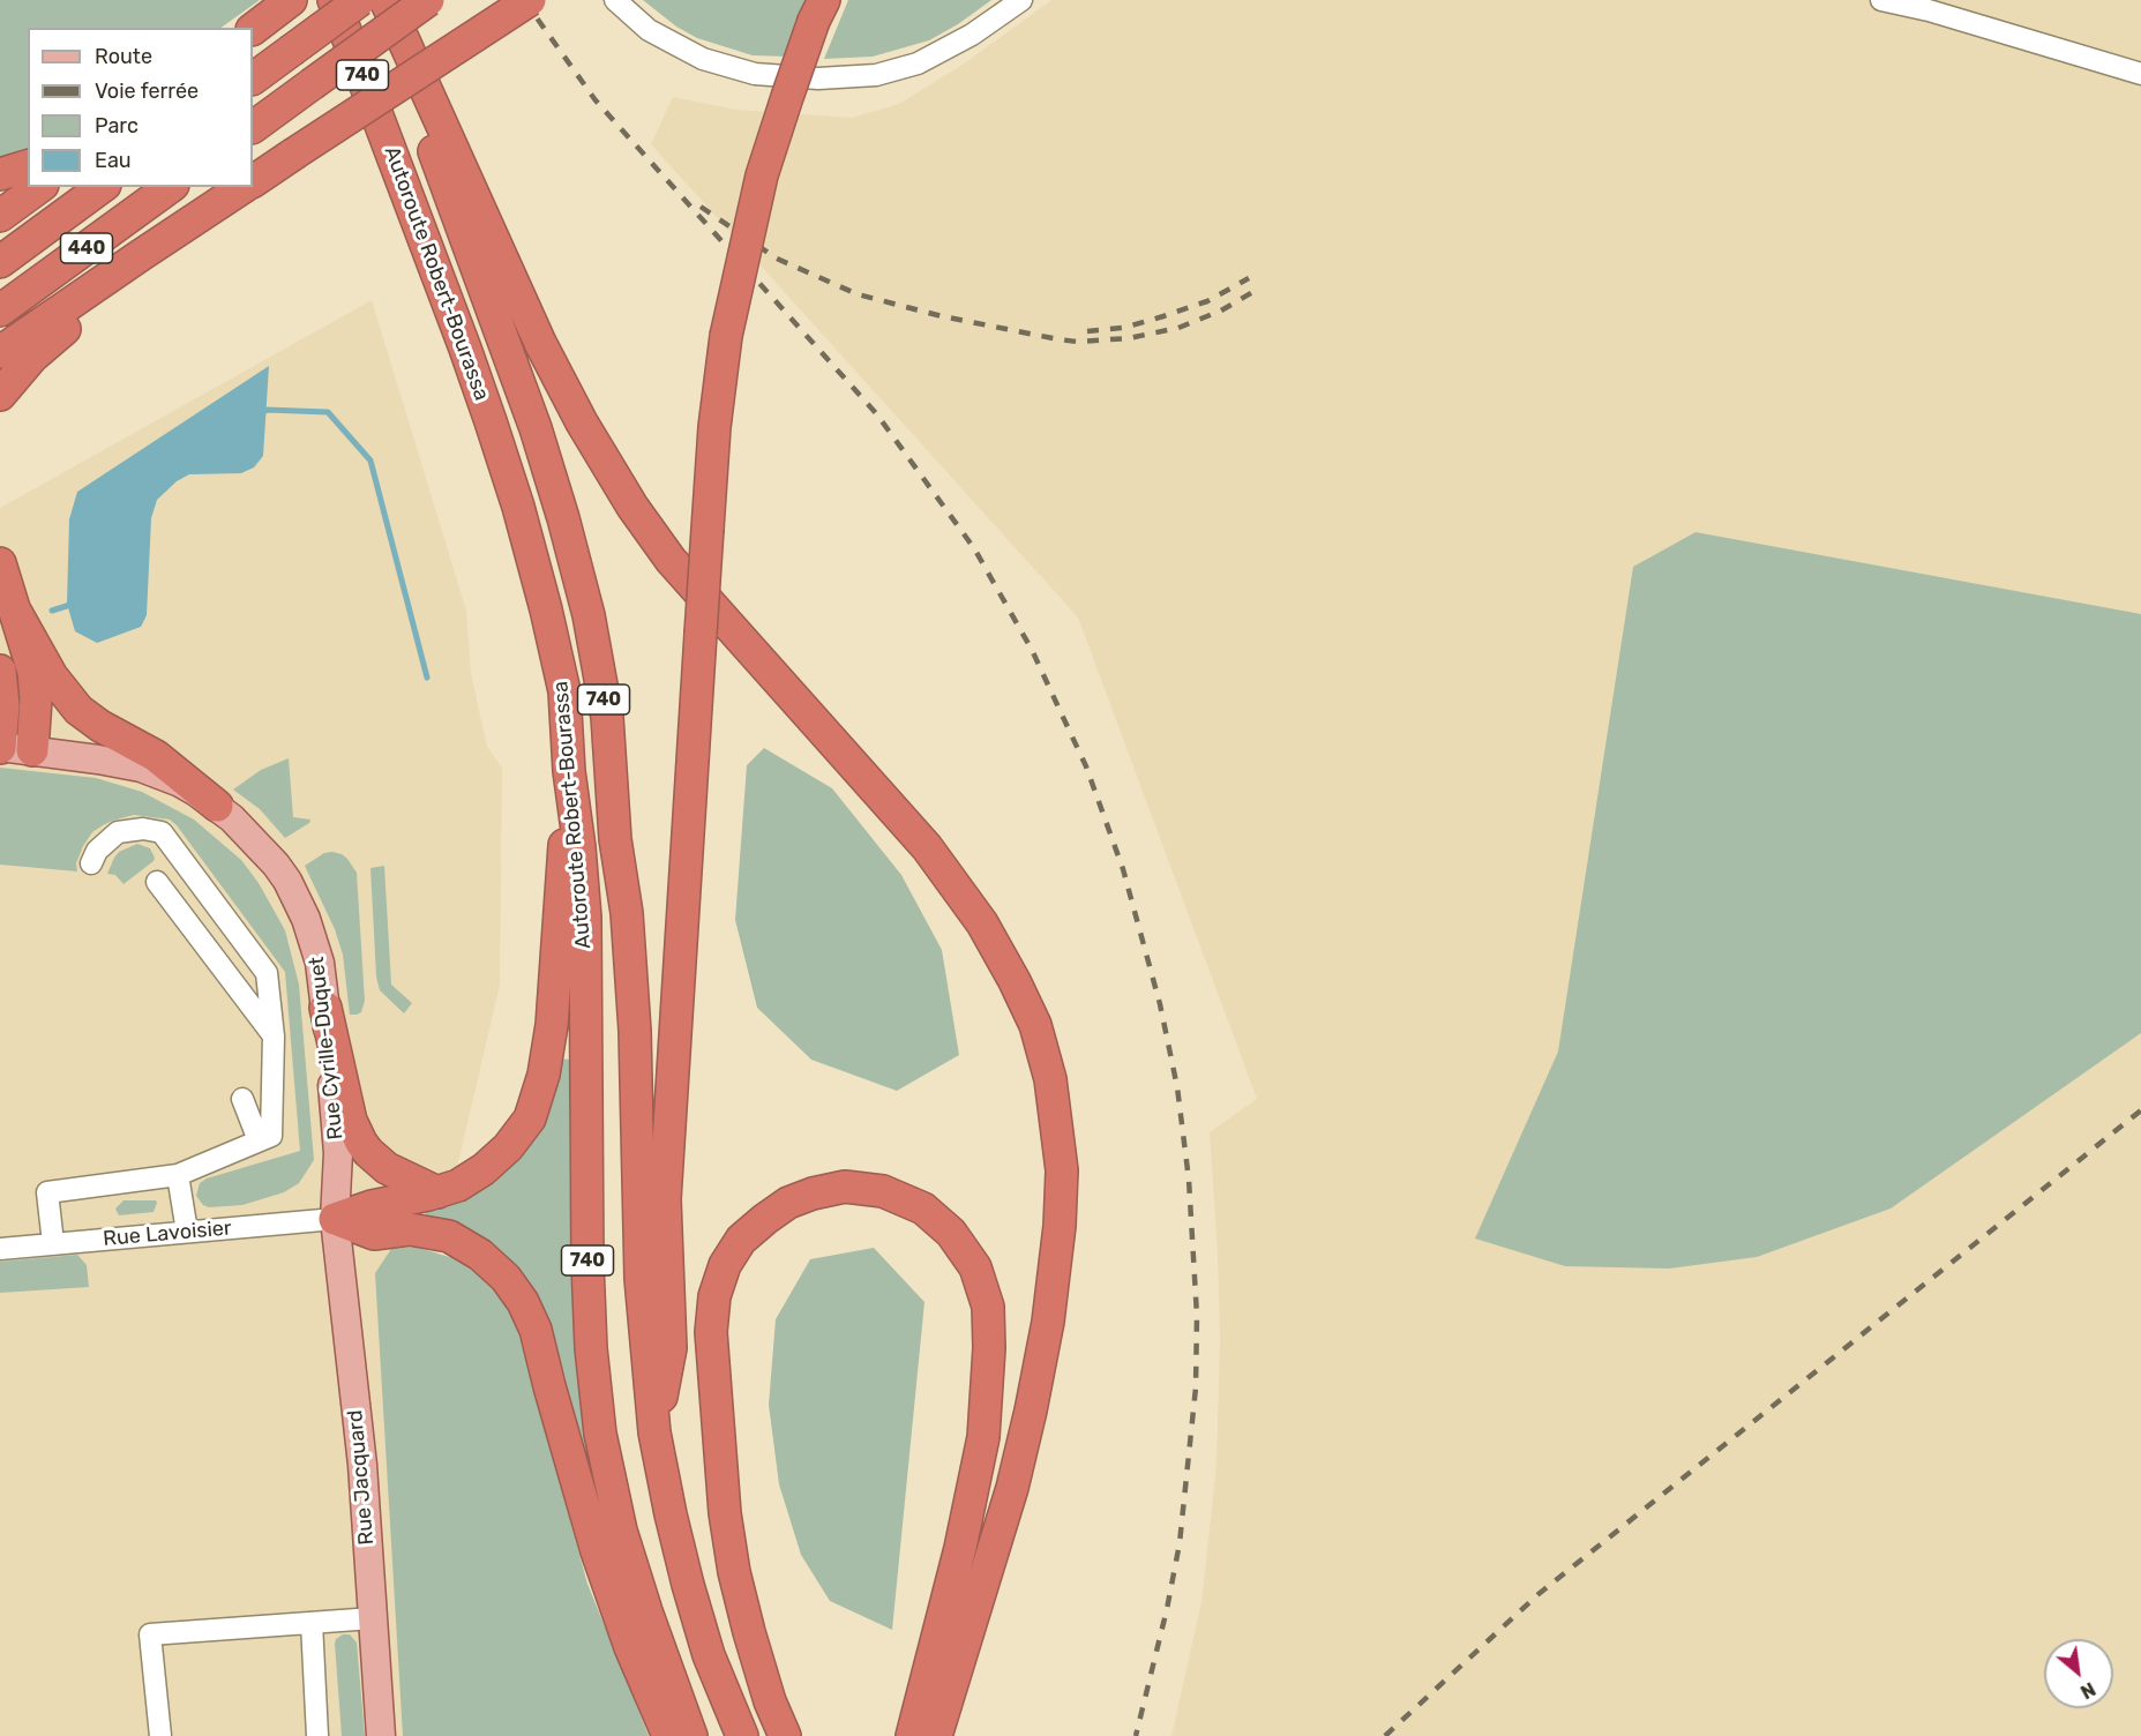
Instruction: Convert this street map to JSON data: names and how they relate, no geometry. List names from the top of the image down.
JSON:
{
  "streets": {
    "highway": ["740", "440", "Autoroute Robert-Bourassa"],
    "main road": ["Rue Cyrille-Duquet", "Rue Jacquard"],
    "street": ["Rue Lavoisier"]
  },
  "crossings": [
    ["Rue Cyrille-Duquet", "Rue Lavoisier"],
    ["Rue Cyrille-Duquet", "Rue Jacquard"],
    ["Rue Lavoisier", "Rue Jacquard"]
  ],
  "legend": [
    "Route",
    "Voie ferrée",
    "Parc",
    "Eau"
  ],
  "north": "bottom right"
}
